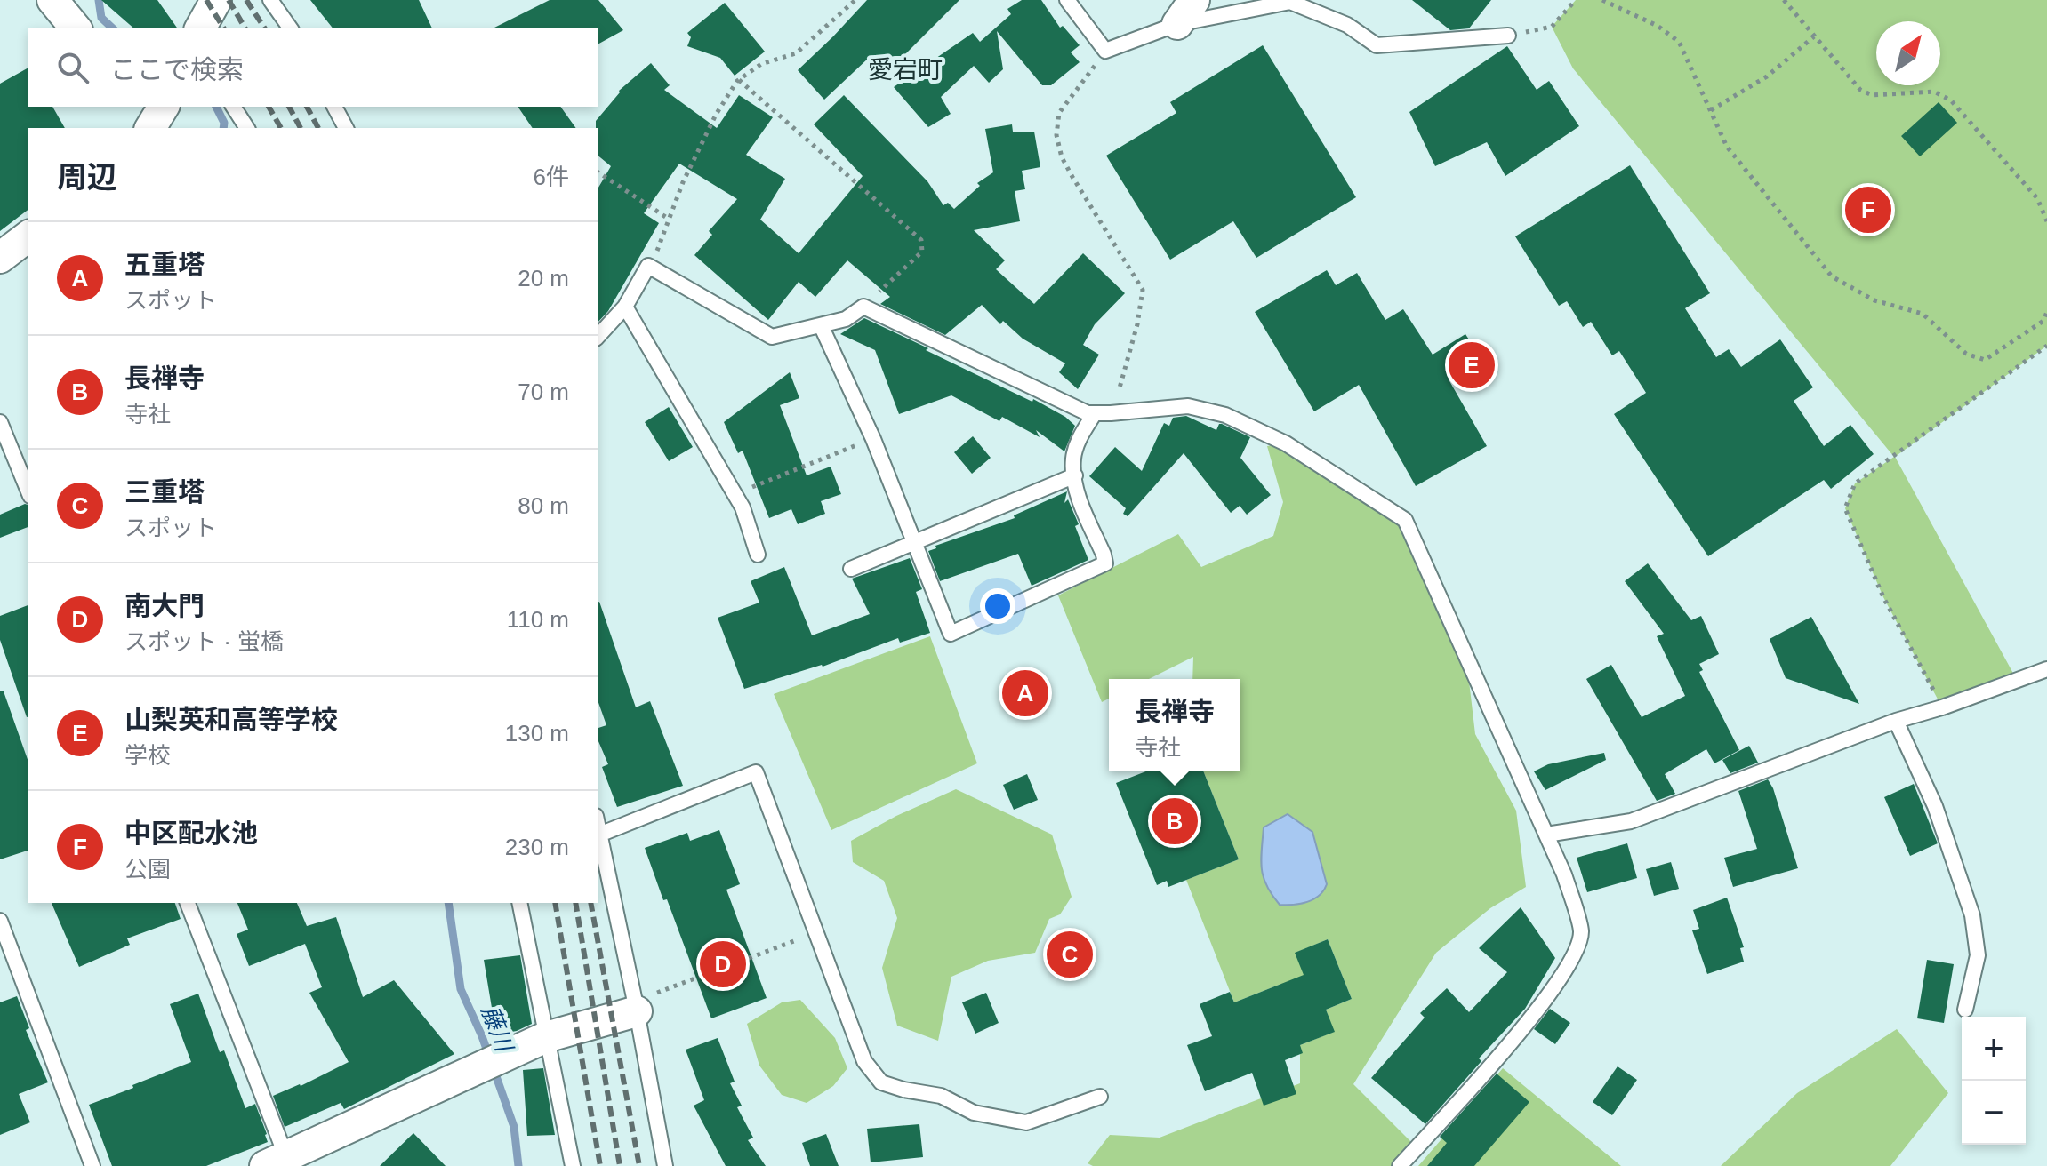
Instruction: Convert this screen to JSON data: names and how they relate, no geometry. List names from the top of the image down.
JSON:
{
  "districts": ["愛宕町"],
  "water": ["藤川"],
  "north": "top right",
  "page": {
    "search": "ここで検索",
    "heading": ["周辺", "6件"],
    "pins": [
      "F",
      "E",
      "A",
      "B",
      "C",
      "D"
    ],
    "list": [
      {
        "mark": "A",
        "name": "五重塔",
        "note": "スポット",
        "value": "20 m"
      },
      {
        "mark": "B",
        "name": "長禅寺",
        "note": "寺社",
        "value": "70 m"
      },
      {
        "mark": "C",
        "name": "三重塔",
        "note": "スポット",
        "value": "80 m"
      },
      {
        "mark": "D",
        "name": "南大門",
        "note": "スポット · 蛍橋",
        "value": "110 m"
      },
      {
        "mark": "E",
        "name": "山梨英和高等学校",
        "note": "学校",
        "value": "130 m"
      },
      {
        "mark": "F",
        "name": "中区配水池",
        "note": "公園",
        "value": "230 m"
      }
    ],
    "popup": ["長禅寺", "寺社"],
    "map_buttons": ["+", "−"]
  }
}
